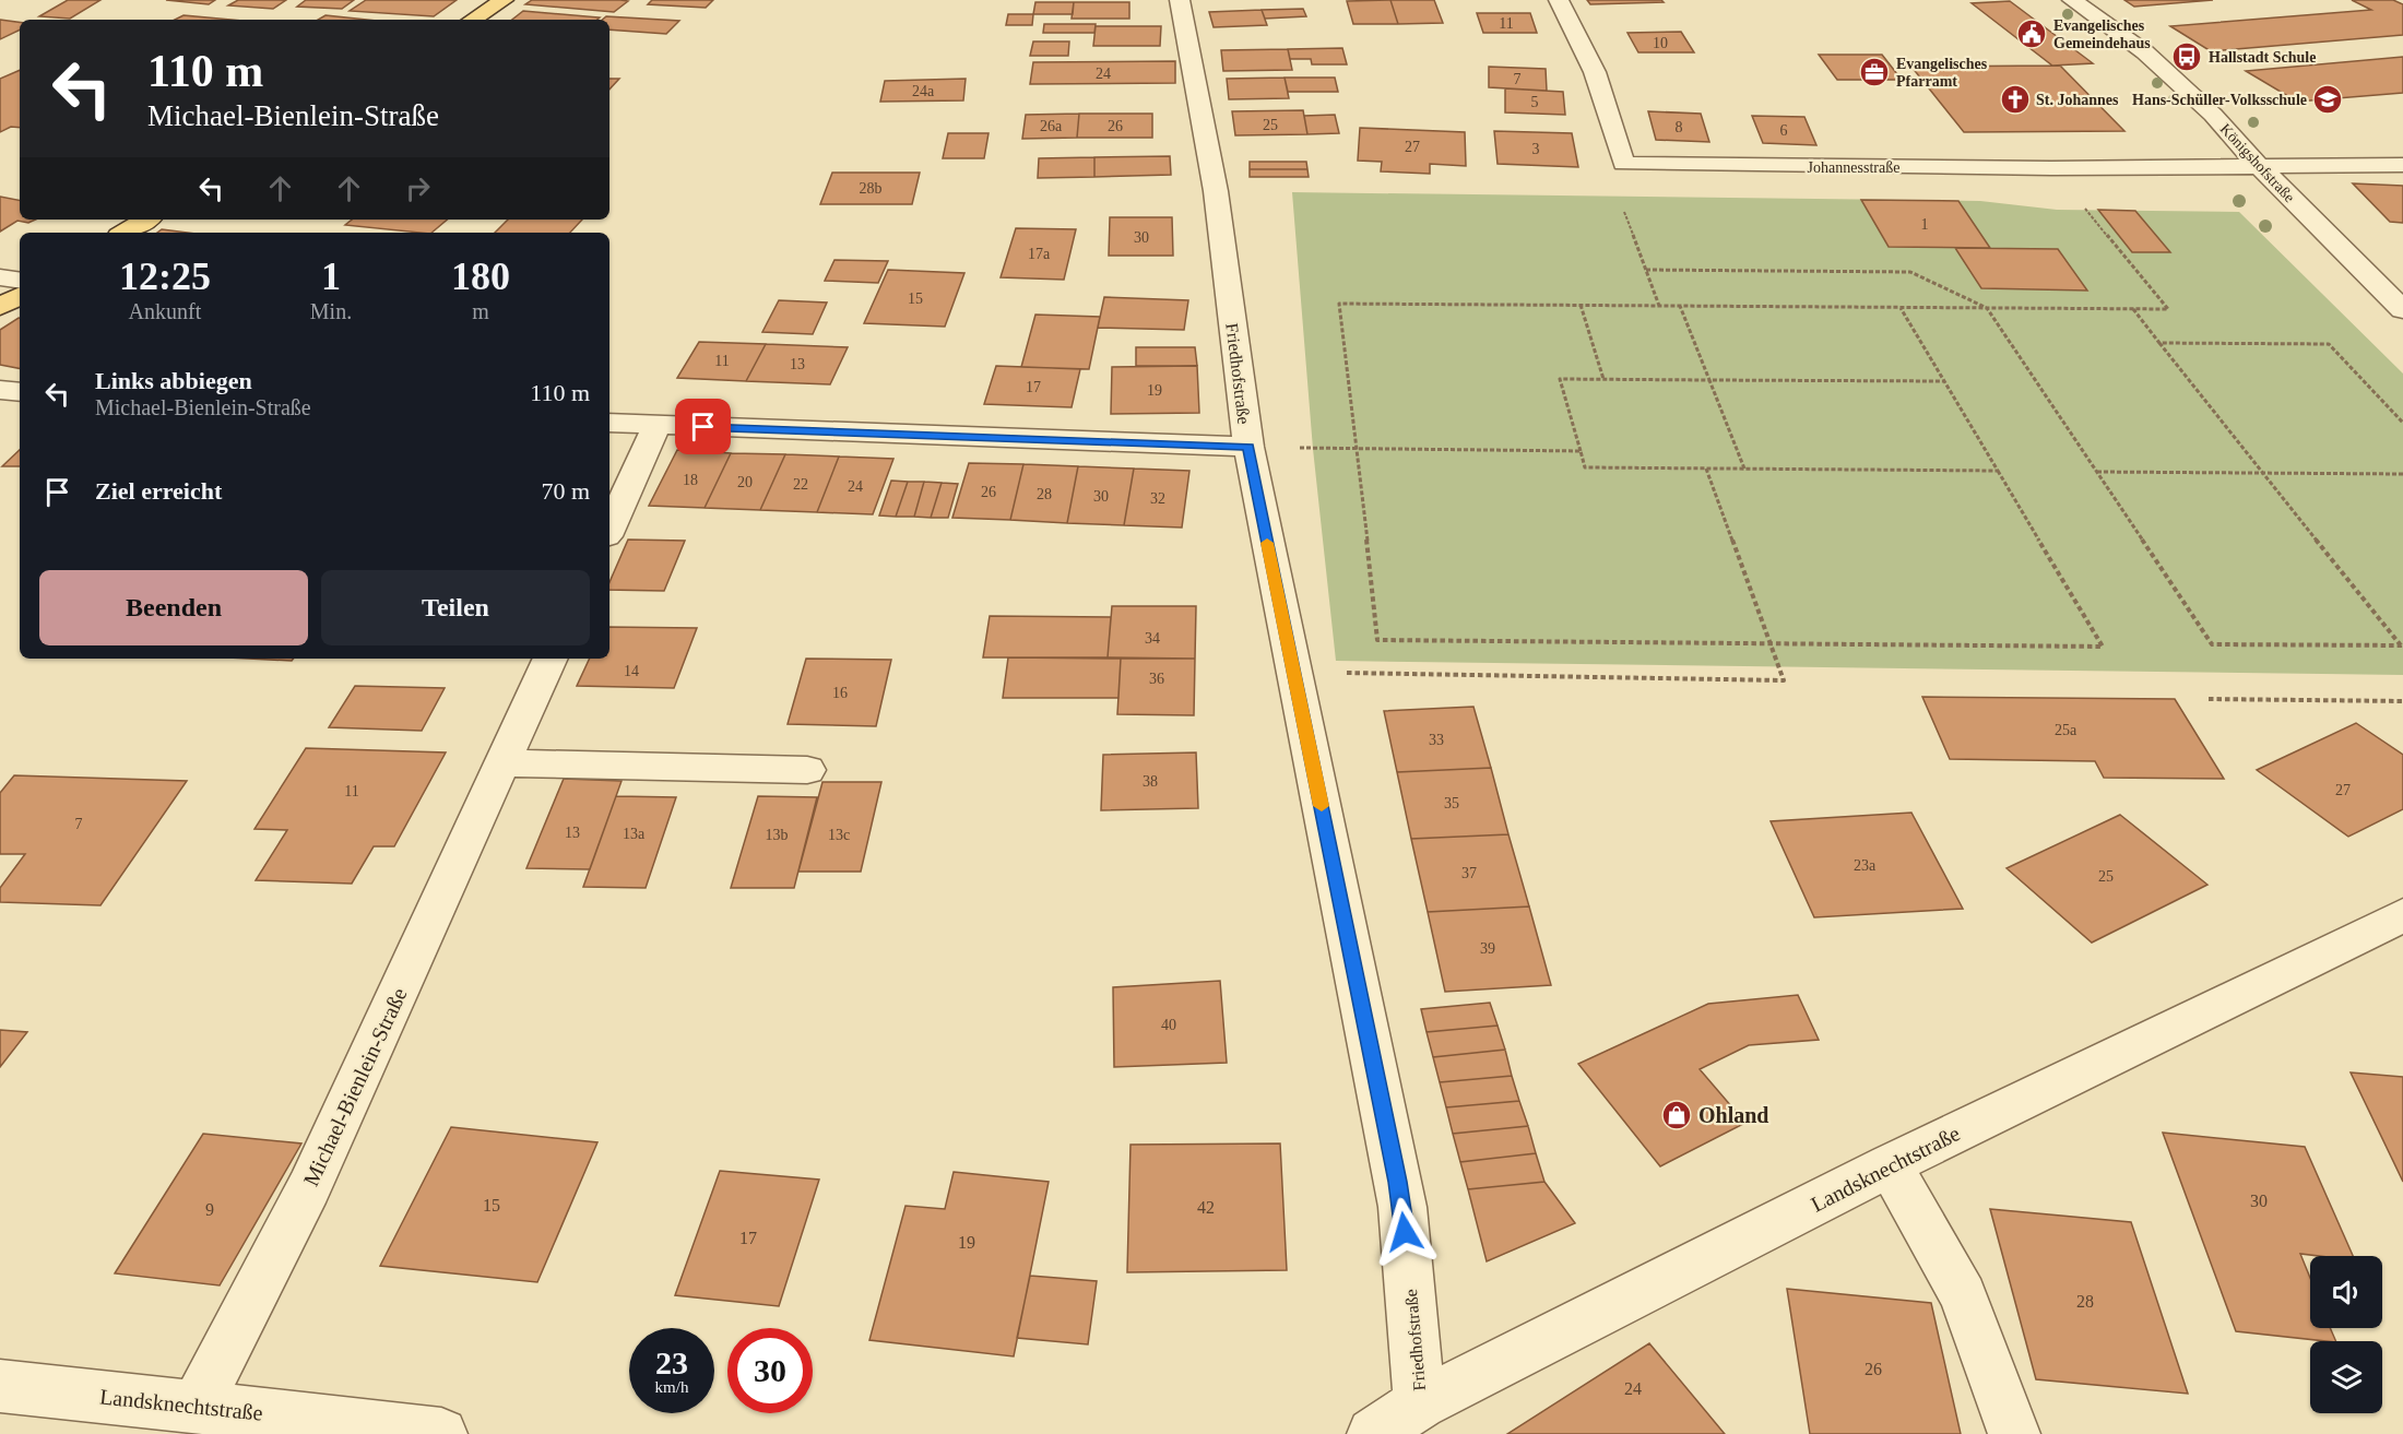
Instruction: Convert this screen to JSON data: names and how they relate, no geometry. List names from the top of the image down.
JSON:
{
  "streets": {
    "street": [
      "Königshofstraße",
      "Johannesstraße",
      "Friedhofstraße",
      "Michael-Bienlein-Straße",
      "Landsknechtstraße"
    ]
  },
  "crossings": [
    ["Königshofstraße", "Johannesstraße"],
    ["Friedhofstraße", "Landsknechtstraße"],
    ["Michael-Bienlein-Straße", "Landsknechtstraße"]
  ],
  "places": {
    "public building": ["Evangelisches Gemeindehaus"],
    "bus stop": ["Hallstadt Schule"],
    "office": ["Evangelisches Pfarramt"],
    "church": ["St. Johannes"],
    "school or university": ["Hans-Schüller-Volksschule"],
    "shop": ["Ohland"]
  },
  "house_numbers": [
    "11",
    "10",
    "24",
    "7",
    "24a",
    "5",
    "25",
    "26a",
    "26",
    "8",
    "6",
    "27",
    "3",
    "28b",
    "1",
    "30",
    "17a",
    "15",
    "11",
    "13",
    "17",
    "19",
    "18",
    "20",
    "22",
    "24",
    "26",
    "28",
    "30",
    "32",
    "34",
    "14",
    "36",
    "16",
    "25a",
    "33",
    "38",
    "27",
    "11",
    "35",
    "7",
    "13",
    "13a",
    "13b",
    "13c",
    "23a",
    "37",
    "25",
    "39",
    "40",
    "30",
    "15",
    "42",
    "9",
    "17",
    "19",
    "28",
    "26",
    "24"
  ],
  "page": {
    "turn": ["110 m", "Michael-Bienlein-Straße"],
    "eta": [
      "12:25",
      "Ankunft",
      "1",
      "Min.",
      "180",
      "m"
    ],
    "list": [
      {
        "name": "Links abbiegen",
        "note": "Michael-Bienlein-Straße",
        "value": "110 m"
      },
      {
        "name": "Ziel erreicht",
        "value": "70 m"
      }
    ],
    "buttons": ["Beenden", "Teilen"],
    "speed": "23 km/h",
    "limit": "30"
  }
}
